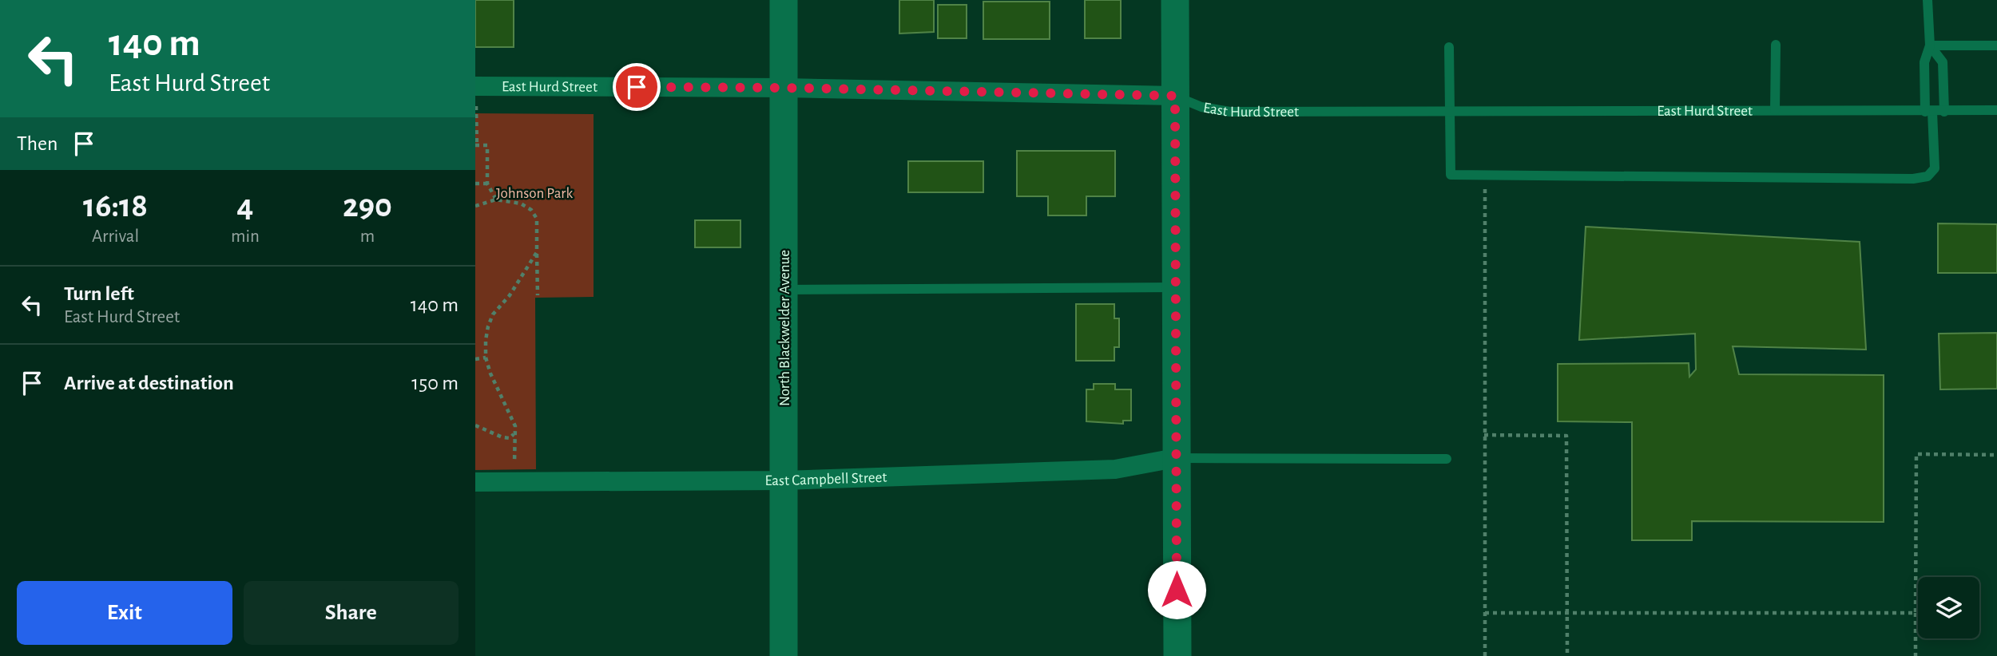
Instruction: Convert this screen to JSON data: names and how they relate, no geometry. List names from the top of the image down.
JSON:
{
  "streets": {
    "street": ["East Hurd Street", "North Blackwelder Avenue", "East Campbell Street"]
  },
  "crossings": [
    ["East Hurd Street", "North Blackwelder Avenue"],
    ["North Blackwelder Avenue", "East Campbell Street"]
  ],
  "parks": ["Johnson Park"],
  "page": {
    "turn": ["140 m", "East Hurd Street"],
    "then": "Then",
    "eta": [
      "16:18",
      "Arrival",
      "4",
      "min",
      "290",
      "m"
    ],
    "list": [
      {
        "name": "Turn left",
        "note": "East Hurd Street",
        "value": "140 m"
      },
      {
        "name": "Arrive at destination",
        "value": "150 m"
      }
    ],
    "buttons": ["Exit", "Share"]
  }
}
